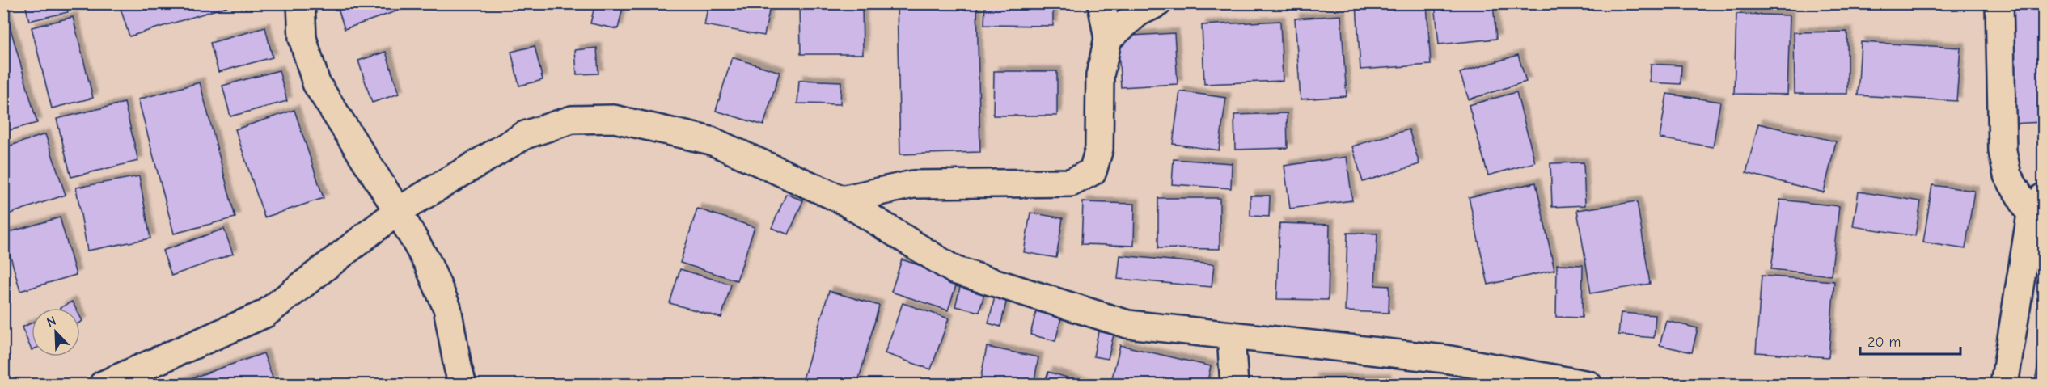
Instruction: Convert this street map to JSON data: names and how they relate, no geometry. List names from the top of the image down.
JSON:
{
  "scale_bar": "20 m",
  "north": "top left"
}
